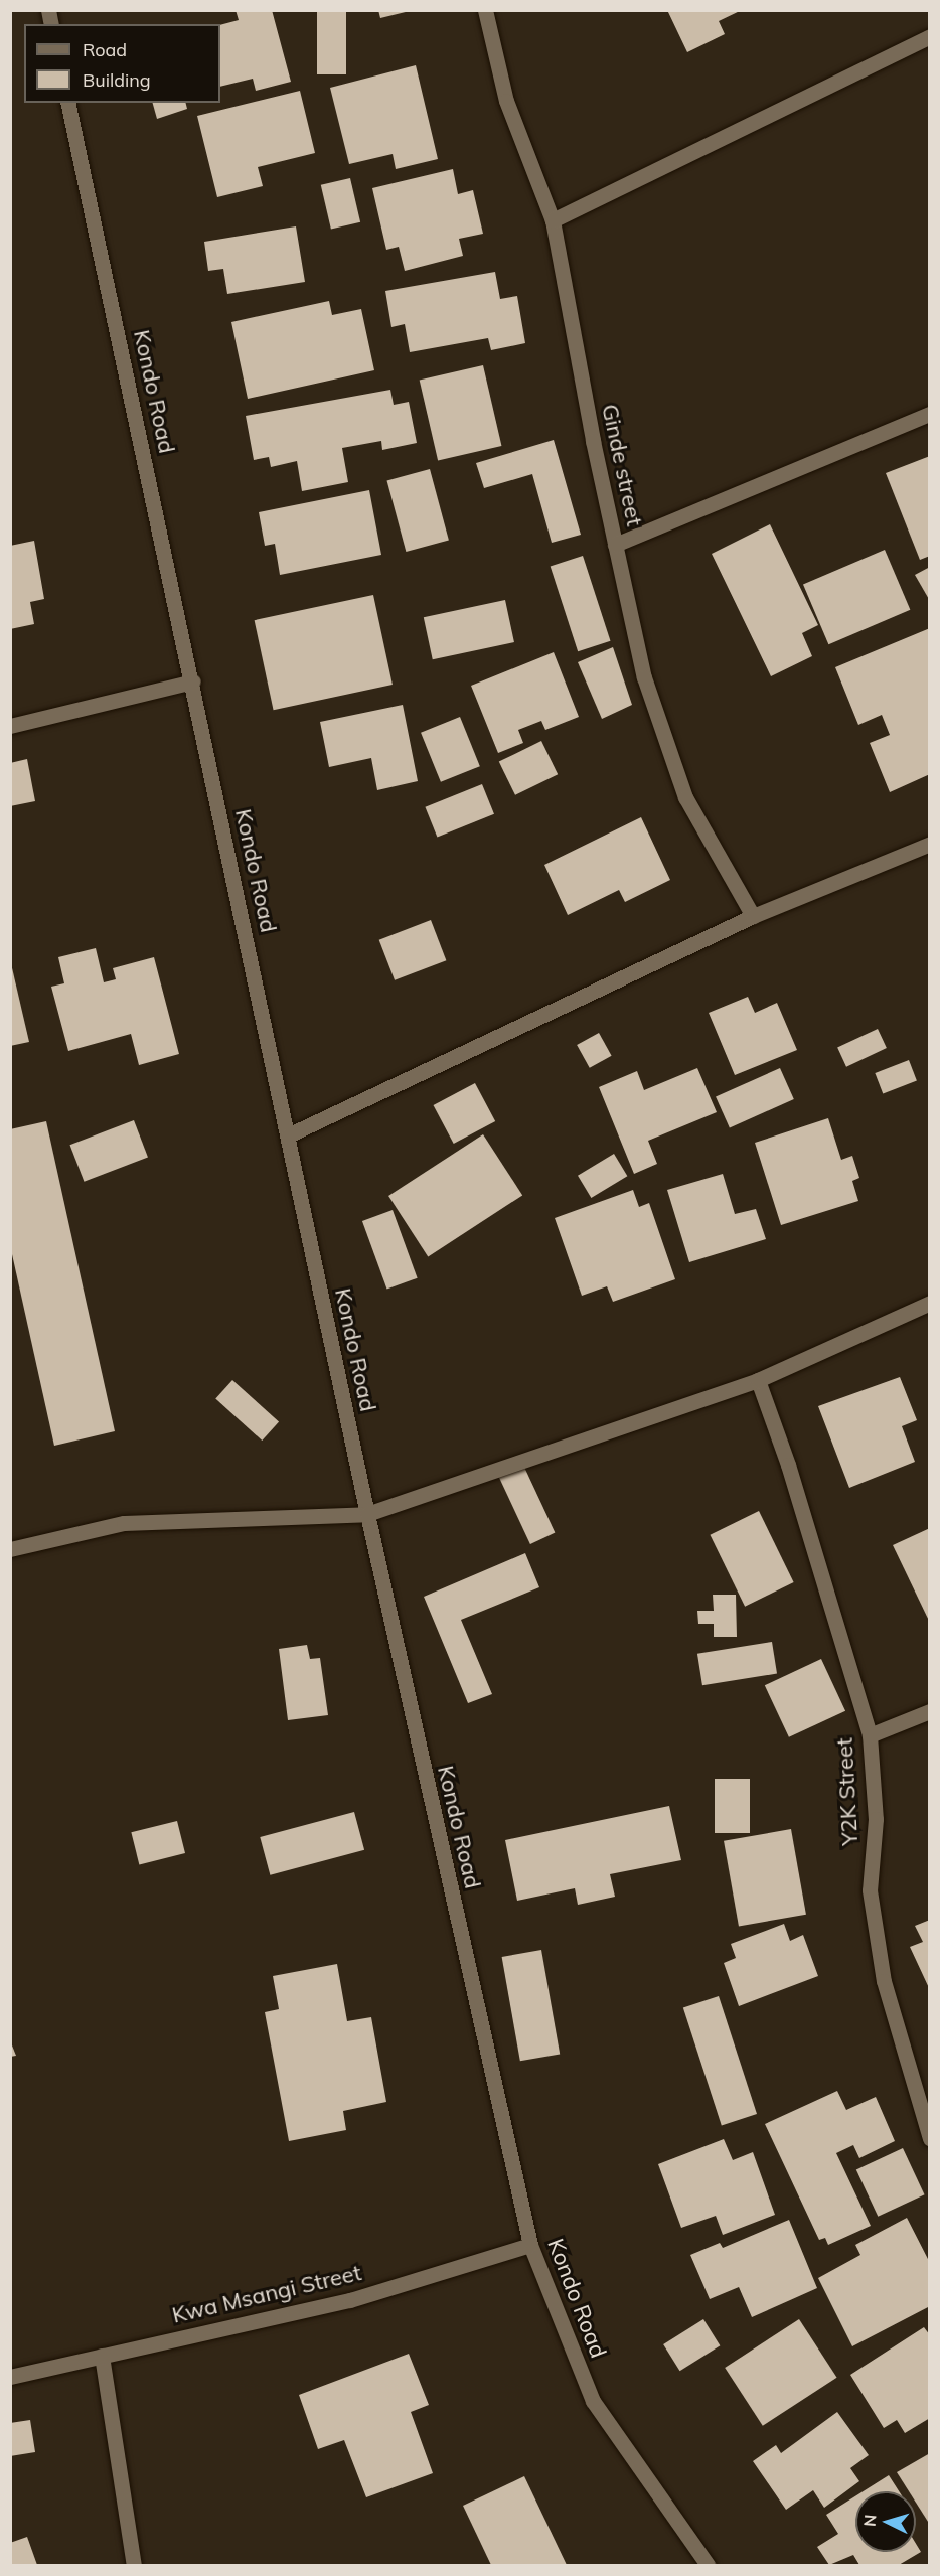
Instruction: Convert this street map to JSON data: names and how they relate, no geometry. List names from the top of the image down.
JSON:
{
  "streets": {
    "street": [
      "Kondo Road",
      "Ginde street",
      "Y2K Street",
      "Kwa Msangi Street"
    ]
  },
  "crossings": [
    ["Kondo Road", "Kwa Msangi Street"]
  ],
  "legend": ["Road", "Building"],
  "north": "left"
}
